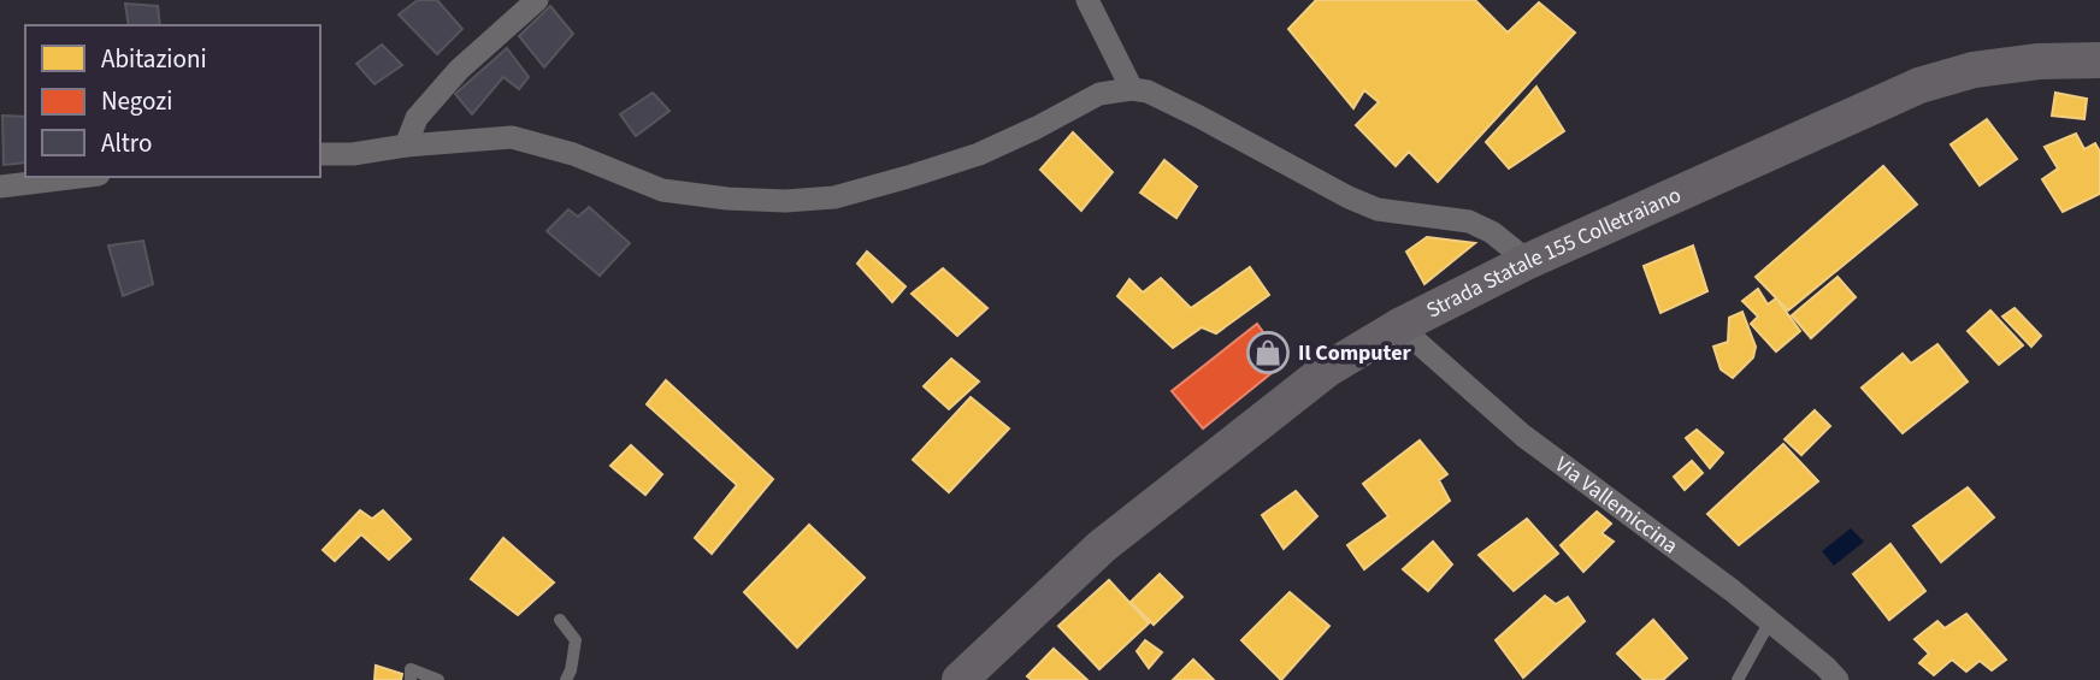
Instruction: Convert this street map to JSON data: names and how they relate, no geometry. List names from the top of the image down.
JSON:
{
  "streets": {
    "main road": ["Strada Statale 155 Colletraiano"],
    "street": ["Via Vallemiccina"]
  },
  "crossings": [
    ["Strada Statale 155 Colletraiano", "Via Vallemiccina"]
  ],
  "places": {
    "shop": ["Il Computer"]
  },
  "legend": ["Abitazioni", "Negozi", "Altro"]
}
